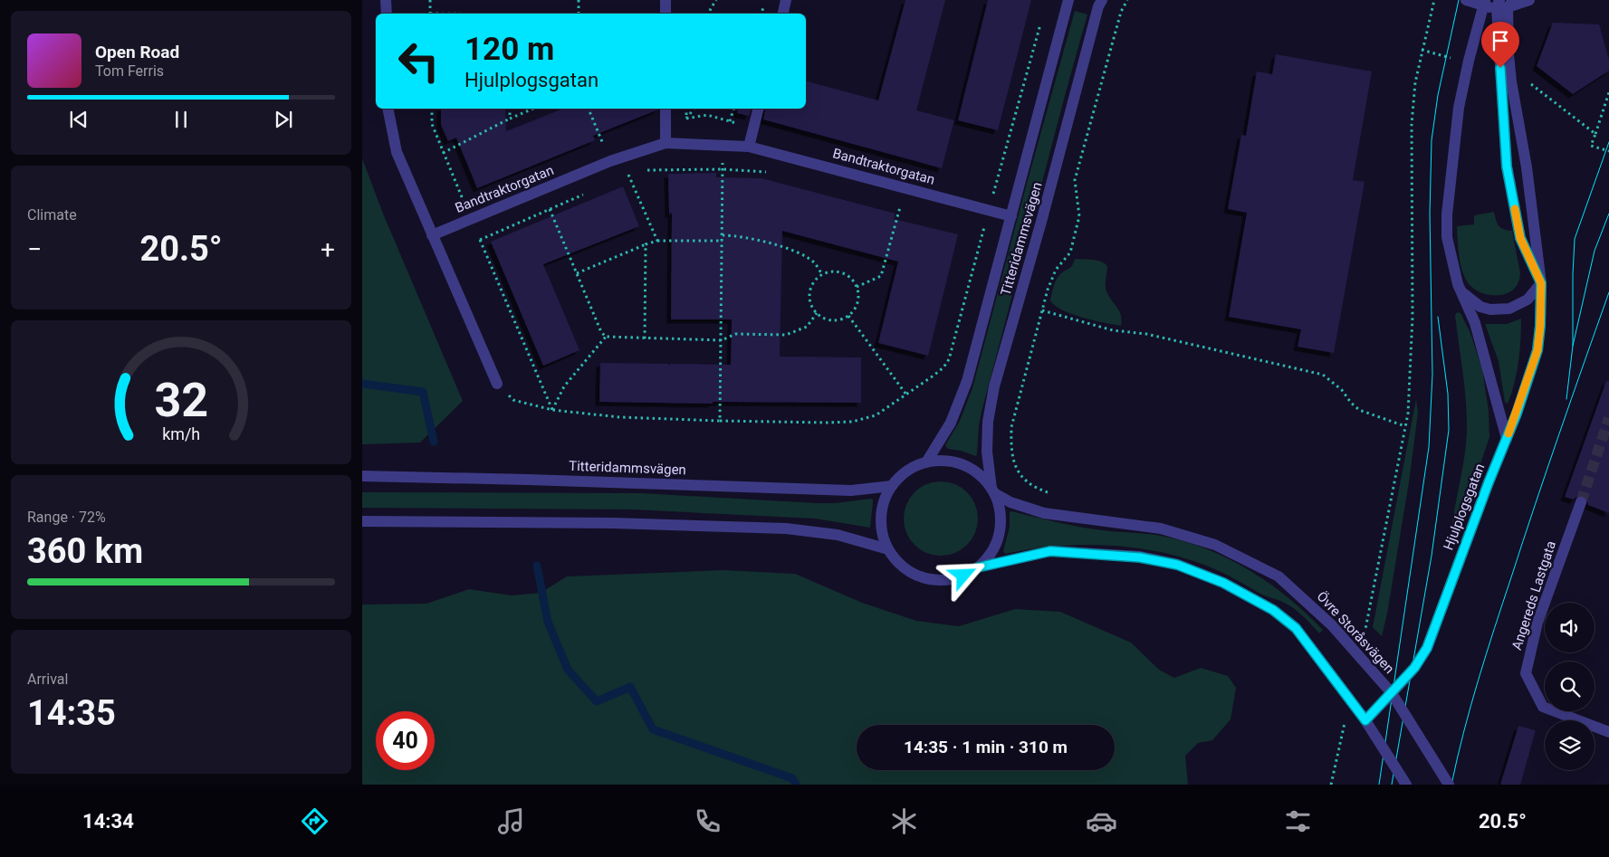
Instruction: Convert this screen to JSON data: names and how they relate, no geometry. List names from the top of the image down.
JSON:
{
  "streets": {
    "street": [
      "Bandtraktorgatan",
      "Titteridammsvägen",
      "Hjulplogsgatan",
      "Angereds Lastgata",
      "Övre Storåsvägen"
    ]
  },
  "crossings": [
    ["Bandtraktorgatan", "Titteridammsvägen"],
    ["Titteridammsvägen", "Övre Storåsvägen"],
    ["Hjulplogsgatan", "Övre Storåsvägen"]
  ],
  "page": {
    "turn": ["120 m", "Hjulplogsgatan"],
    "song": ["Open Road", "Tom Ferris"],
    "tile": [
      "Climate",
      ["Range · 72%", "360 km"],
      ["Arrival", "14:35"]
    ],
    "heat": ["−", "20.5°", "+"],
    "limit": "40",
    "trip": "14:35 · 1 min · 310 m",
    "tabs": ["14:34", "20.5°"],
    "gauge": ["32", "km/h"]
  }
}
